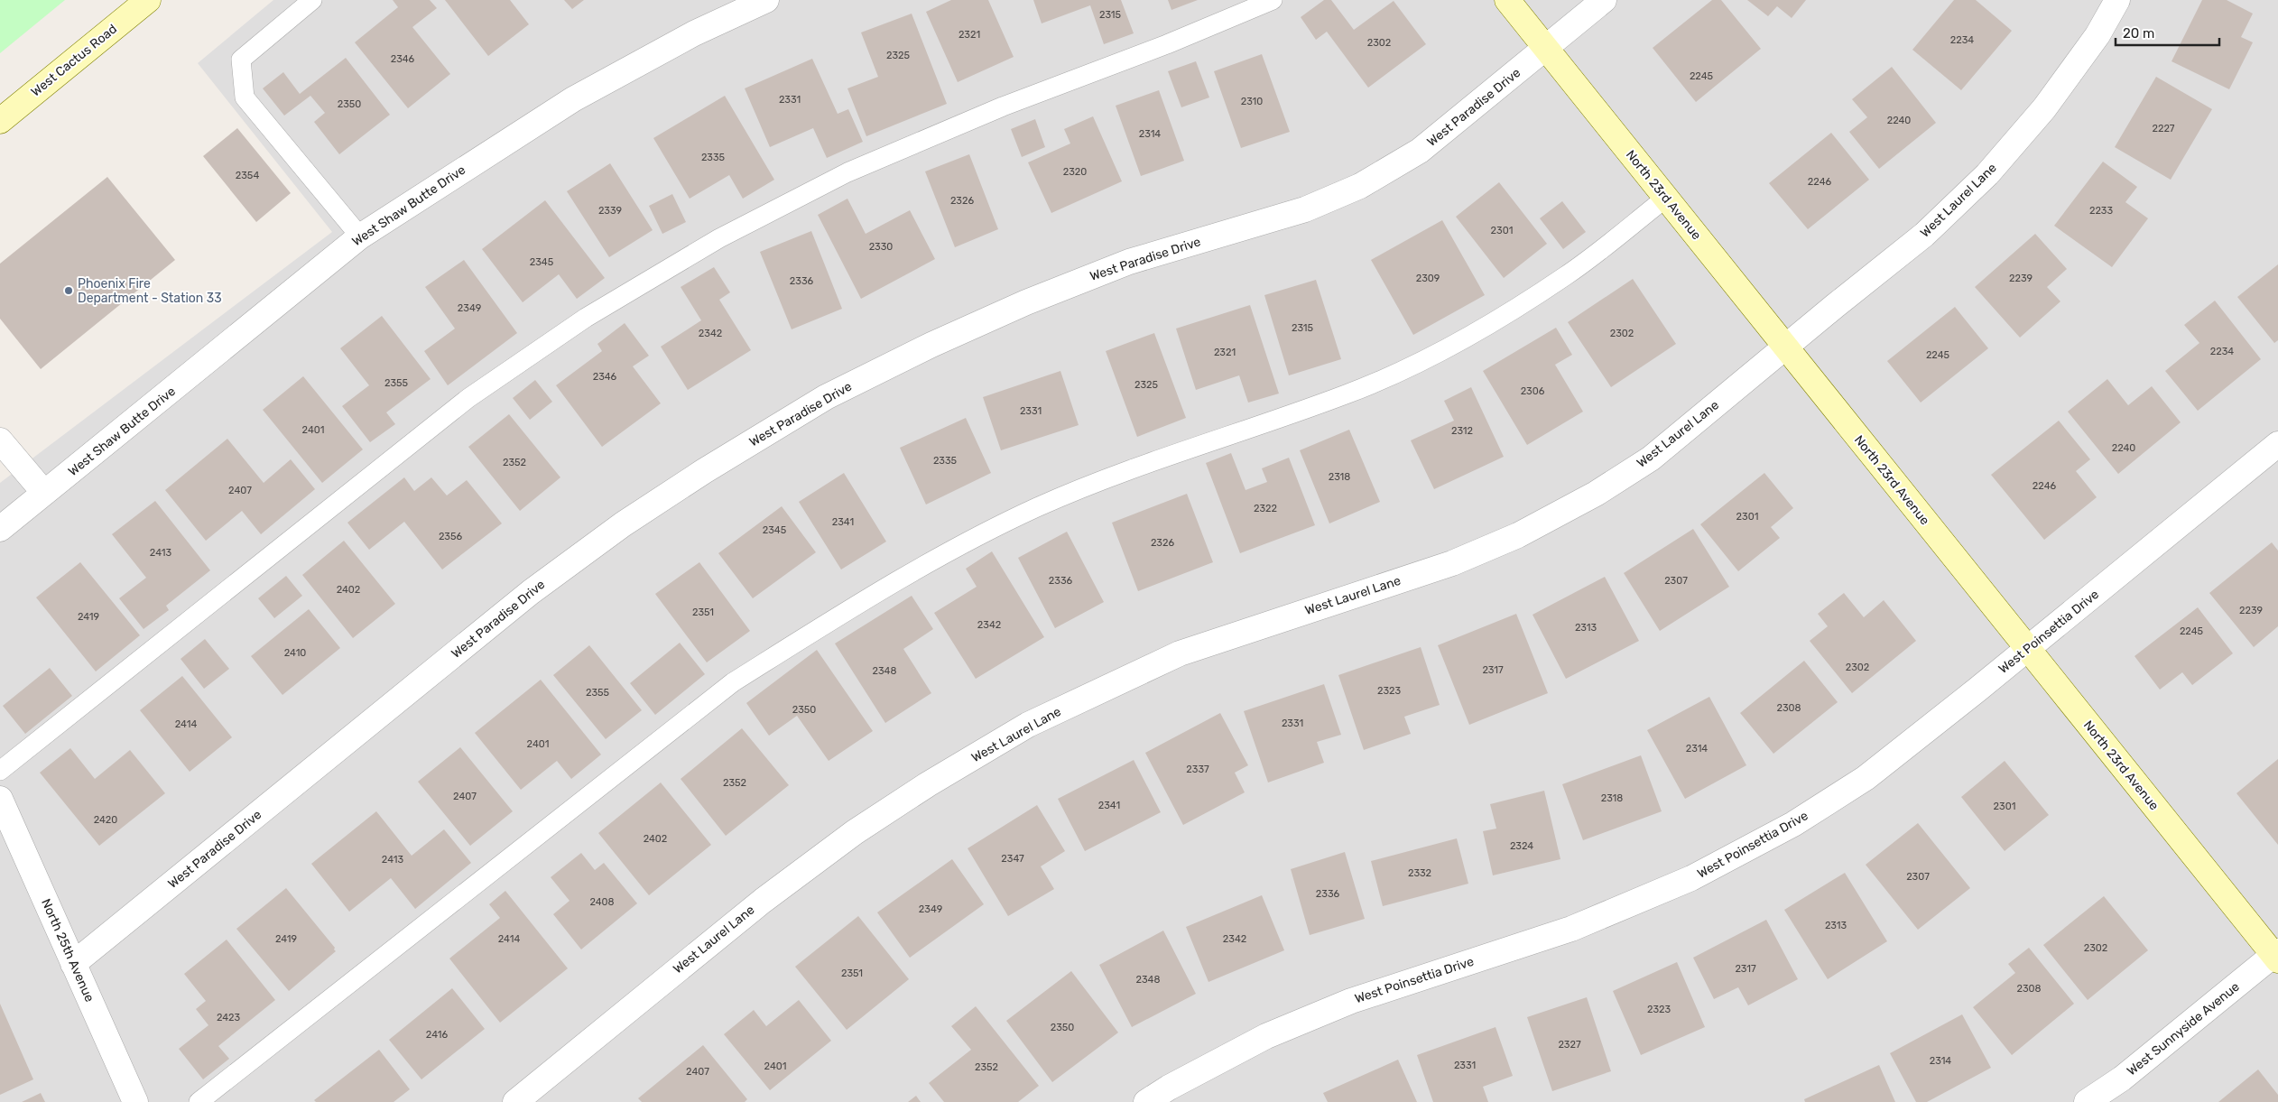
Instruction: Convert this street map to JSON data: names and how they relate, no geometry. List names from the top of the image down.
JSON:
{
  "streets": {
    "street": [
      "West Cactus Road",
      "West Paradise Drive",
      "North 23rd Avenue",
      "West Laurel Lane",
      "West Shaw Butte Drive",
      "West Poinsettia Drive",
      "North 25th Avenue",
      "West Sunnyside Avenue"
    ]
  },
  "crossings": [
    ["West Paradise Drive", "North 23rd Avenue"],
    ["West Paradise Drive", "North 25th Avenue"],
    ["North 23rd Avenue", "West Laurel Lane"],
    ["North 23rd Avenue", "West Poinsettia Drive"],
    ["North 23rd Avenue", "West Sunnyside Avenue"]
  ],
  "places": ["Phoenix Fire Department - Station 33"],
  "house_numbers": [
    "2315",
    "2321",
    "2234",
    "2302",
    "2325",
    "2346",
    "2245",
    "2331",
    "2310",
    "2350",
    "2240",
    "2227",
    "2314",
    "2335",
    "2320",
    "2354",
    "2246",
    "2326",
    "2339",
    "2233",
    "2301",
    "2330",
    "2345",
    "2309",
    "2239",
    "2336",
    "2349",
    "2315",
    "2342",
    "2302",
    "2234",
    "2321",
    "2245",
    "2346",
    "2355",
    "2325",
    "2306",
    "2331",
    "2401",
    "2312",
    "2240",
    "2335",
    "2352",
    "2318",
    "2246",
    "2407",
    "2322",
    "2301",
    "2341",
    "2345",
    "2356",
    "2326",
    "2413",
    "2336",
    "2307",
    "2402",
    "2239",
    "2351",
    "2419",
    "2342",
    "2313",
    "2245",
    "2410",
    "2302",
    "2317",
    "2348",
    "2323",
    "2355",
    "2308",
    "2350",
    "2331",
    "2414",
    "2401",
    "2314",
    "2337",
    "2352",
    "2407",
    "2318",
    "2341",
    "2301",
    "2420",
    "2402",
    "2324",
    "2347",
    "2413",
    "2332",
    "2307",
    "2336",
    "2408",
    "2349",
    "2313",
    "2419",
    "2414",
    "2342",
    "2302",
    "2317",
    "2351",
    "2348",
    "2308",
    "2323",
    "2423",
    "2350",
    "2416",
    "2327",
    "2314",
    "2331",
    "2401",
    "2352",
    "2407"
  ],
  "scale_bar": "20 m"
}
